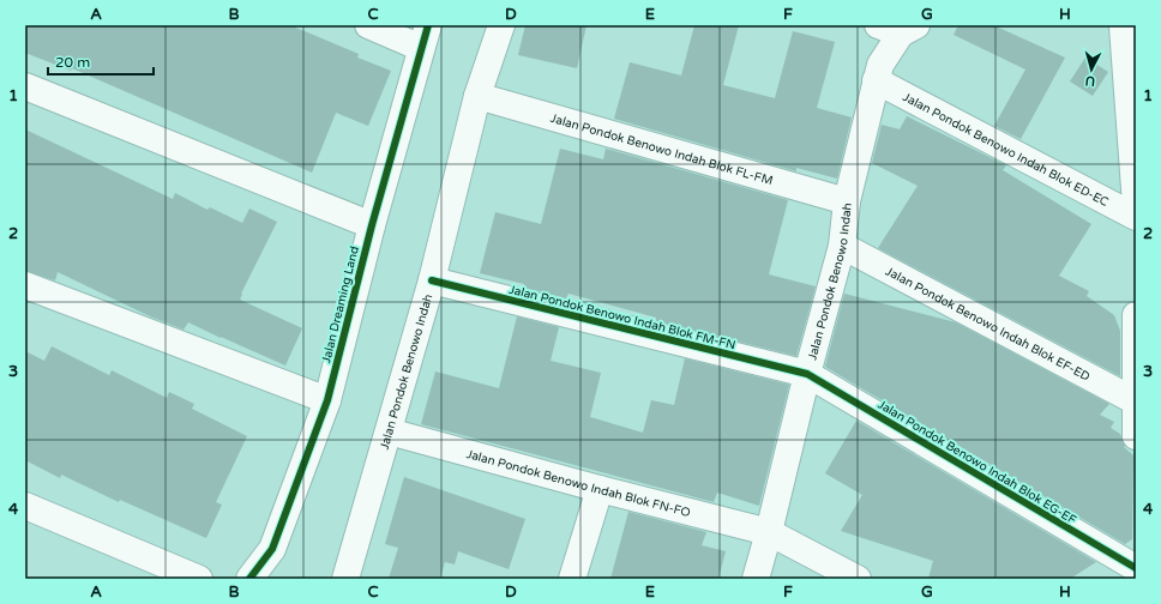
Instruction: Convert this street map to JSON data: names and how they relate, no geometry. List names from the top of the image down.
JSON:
{
  "streets": {
    "street": [
      "Jalan Pondok Benowo Indah Blok FL-FM",
      "Jalan Pondok Benowo Indah Blok ED-EC",
      "Jalan Pondok Benowo Indah",
      "Jalan Dreaming Land",
      "Jalan Pondok Benowo Indah Blok FM-FN",
      "Jalan Pondok Benowo Indah Blok EF-ED",
      "Jalan Pondok Benowo Indah Blok EG-EF",
      "Jalan Pondok Benowo Indah Blok FN-FO"
    ]
  },
  "crossings": [
    ["Jalan Pondok Benowo Indah Blok FL-FM", "Jalan Pondok Benowo Indah"],
    ["Jalan Pondok Benowo Indah Blok ED-EC", "Jalan Pondok Benowo Indah"],
    ["Jalan Pondok Benowo Indah", "Jalan Pondok Benowo Indah Blok FM-FN"],
    ["Jalan Pondok Benowo Indah", "Jalan Pondok Benowo Indah Blok EF-ED"],
    ["Jalan Pondok Benowo Indah", "Jalan Pondok Benowo Indah Blok EG-EF"],
    ["Jalan Pondok Benowo Indah", "Jalan Pondok Benowo Indah Blok FN-FO"],
    ["Jalan Pondok Benowo Indah Blok FM-FN", "Jalan Pondok Benowo Indah Blok EG-EF"]
  ],
  "scale_bar": "20 m",
  "north": "bottom",
  "grid": {
    "columns": [
      "A",
      "B",
      "C",
      "D",
      "E",
      "F",
      "G",
      "H"
    ],
    "rows": [
      "1",
      "2",
      "3",
      "4"
    ]
  }
}
